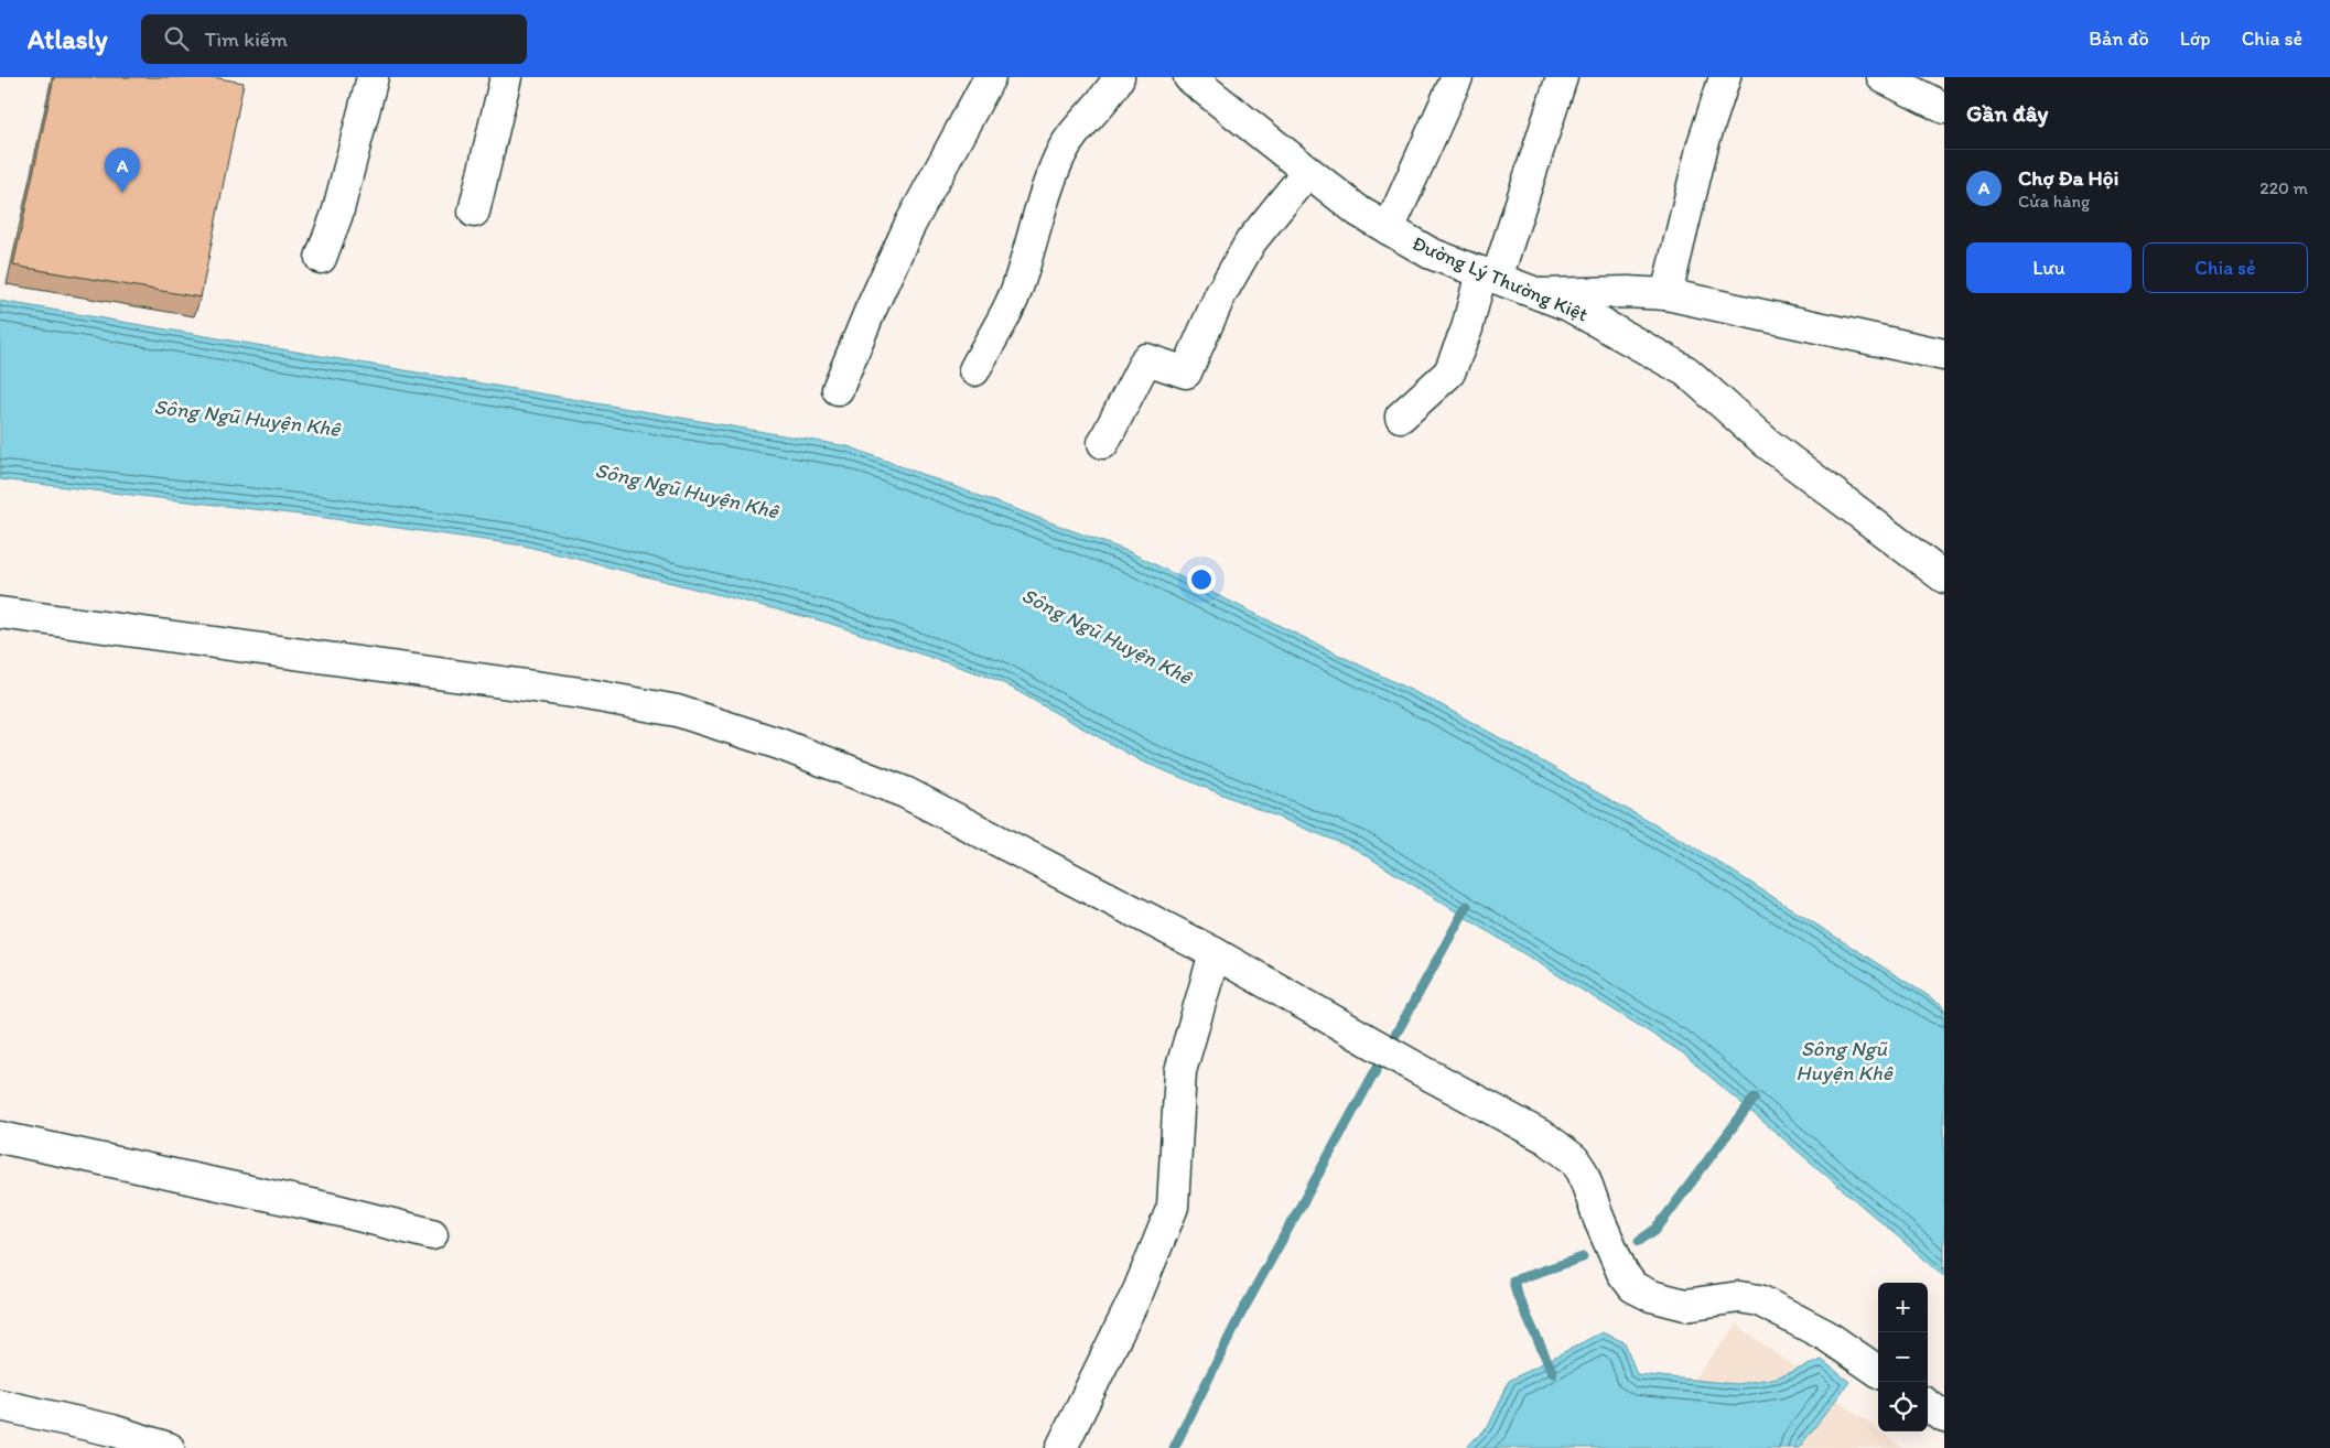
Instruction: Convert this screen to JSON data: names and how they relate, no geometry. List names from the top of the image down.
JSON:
{
  "streets": {
    "street": ["Đường Lý Thường Kiệt"]
  },
  "water": ["Sông Ngũ Huyện Khê"],
  "page": {
    "header": "Atlasly",
    "search": "Tìm kiếm",
    "nav": ["Bản đồ", "Lớp", "Chia sẻ"],
    "heading": "Gần đây",
    "pins": "A",
    "list": [
      {
        "mark": "A",
        "name": "Chợ Đa Hội",
        "note": "Cửa hàng",
        "value": "220 m"
      }
    ],
    "buttons": ["Lưu", "Chia sẻ"],
    "map_buttons": ["+", "−"]
  }
}
